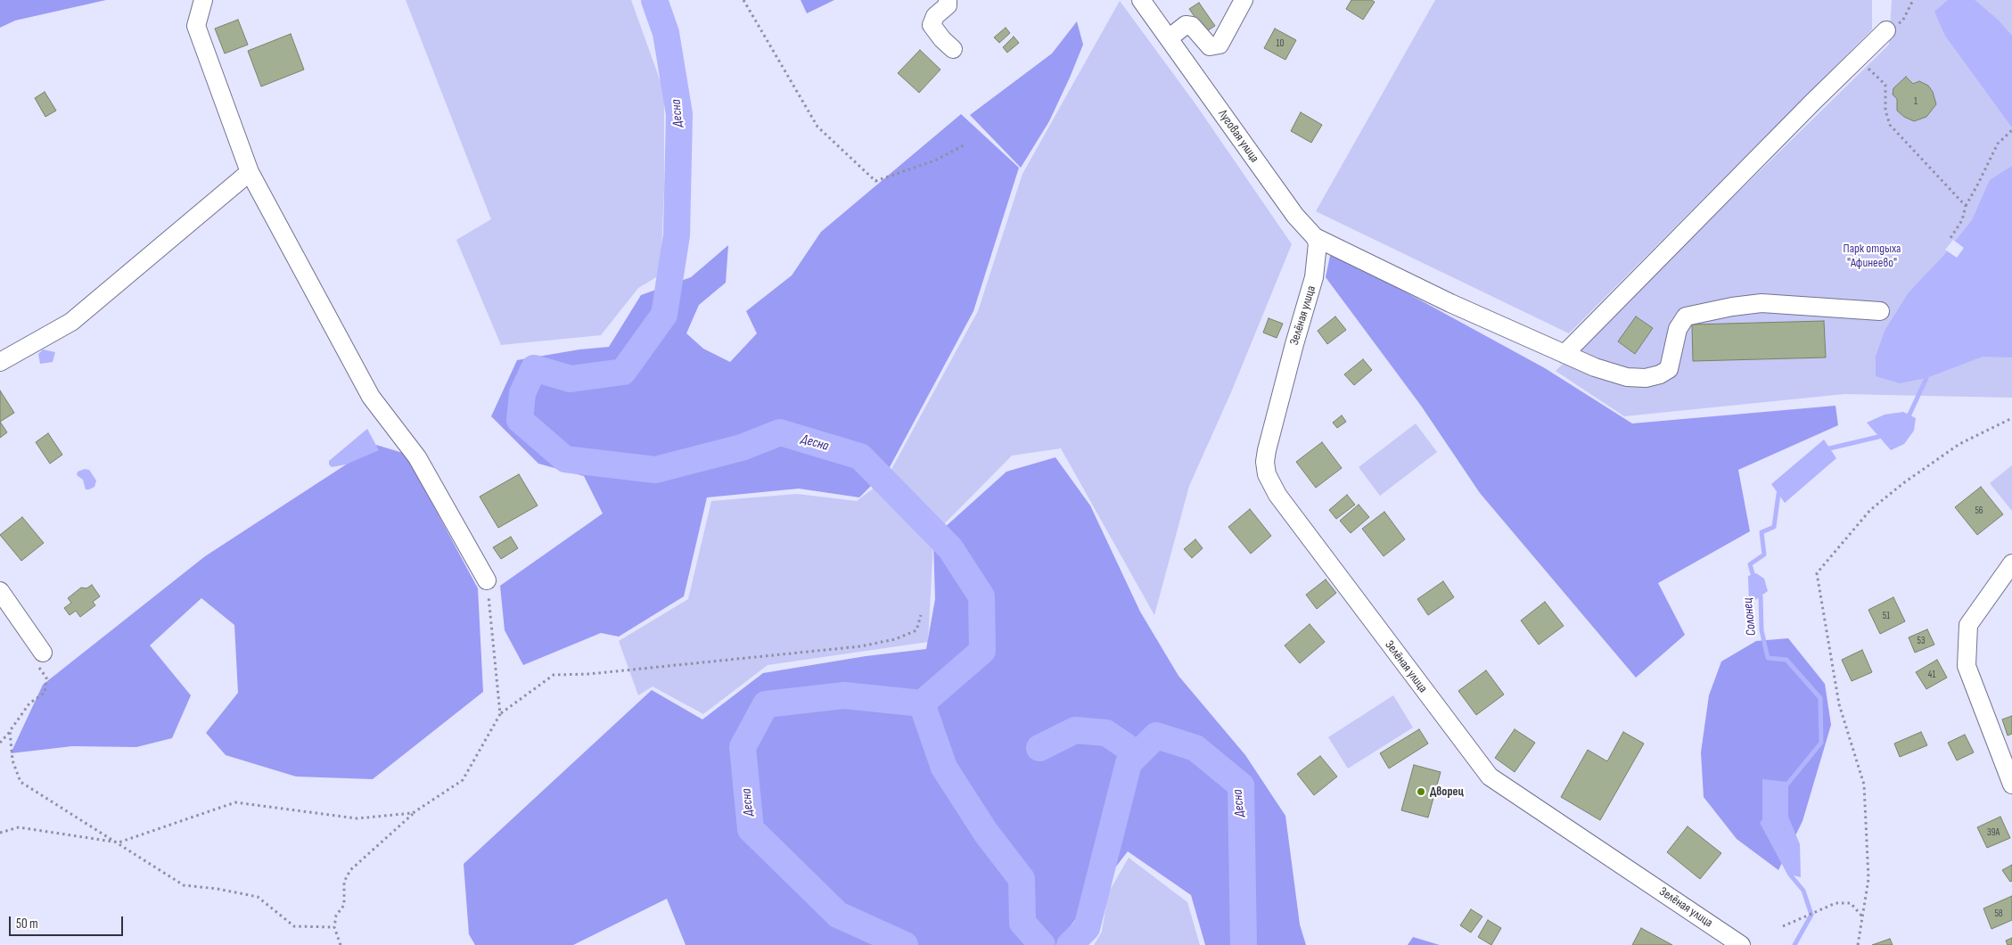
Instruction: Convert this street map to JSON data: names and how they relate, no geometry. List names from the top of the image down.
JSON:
{
  "streets": {
    "street": ["Луговая улица", "Зелёная улица"]
  },
  "crossings": [
    ["Луговая улица", "Зелёная улица"]
  ],
  "water": ["Десна", "Солонец"],
  "parks": ["Парк отдыха \"Афинеево\""],
  "places": ["Дворец"],
  "house_numbers": [
    "10",
    "1",
    "56",
    "51",
    "53",
    "41",
    "39А",
    "58"
  ],
  "scale_bar": "50 m"
}
